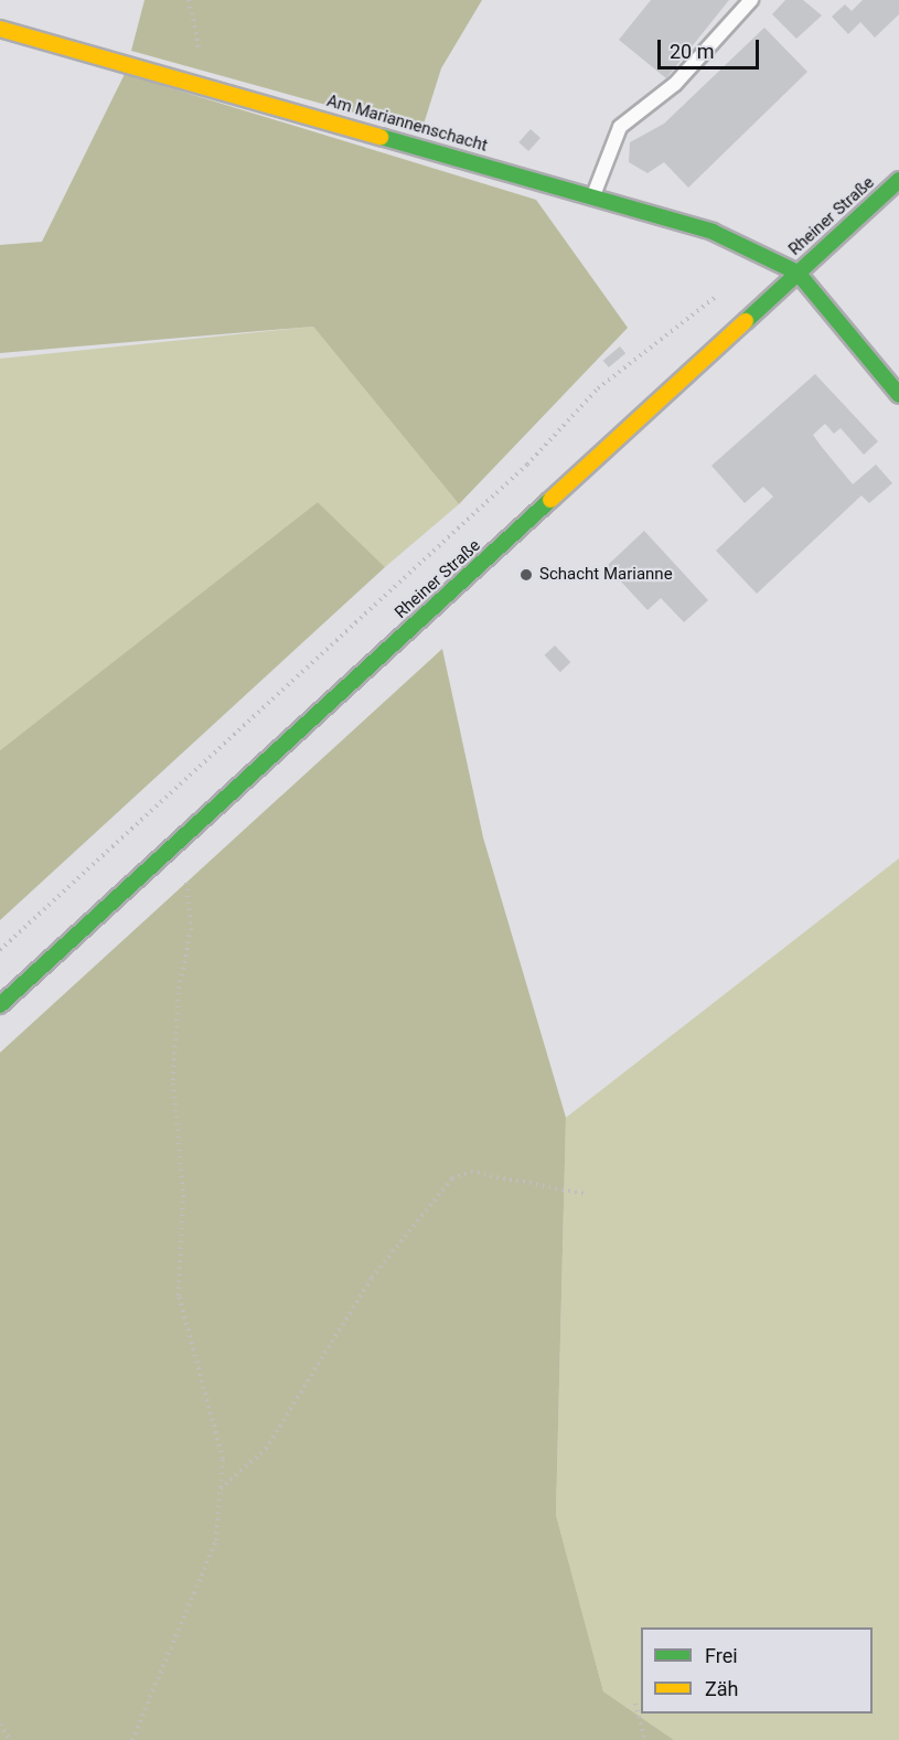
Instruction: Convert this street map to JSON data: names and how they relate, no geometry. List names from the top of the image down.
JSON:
{
  "streets": {
    "main road": ["Am Mariannenschacht", "Rheiner Straße"]
  },
  "crossings": [
    ["Am Mariannenschacht", "Rheiner Straße"]
  ],
  "places": ["Schacht Marianne"],
  "legend": ["Frei", "Zäh"],
  "scale_bar": "20 m"
}
